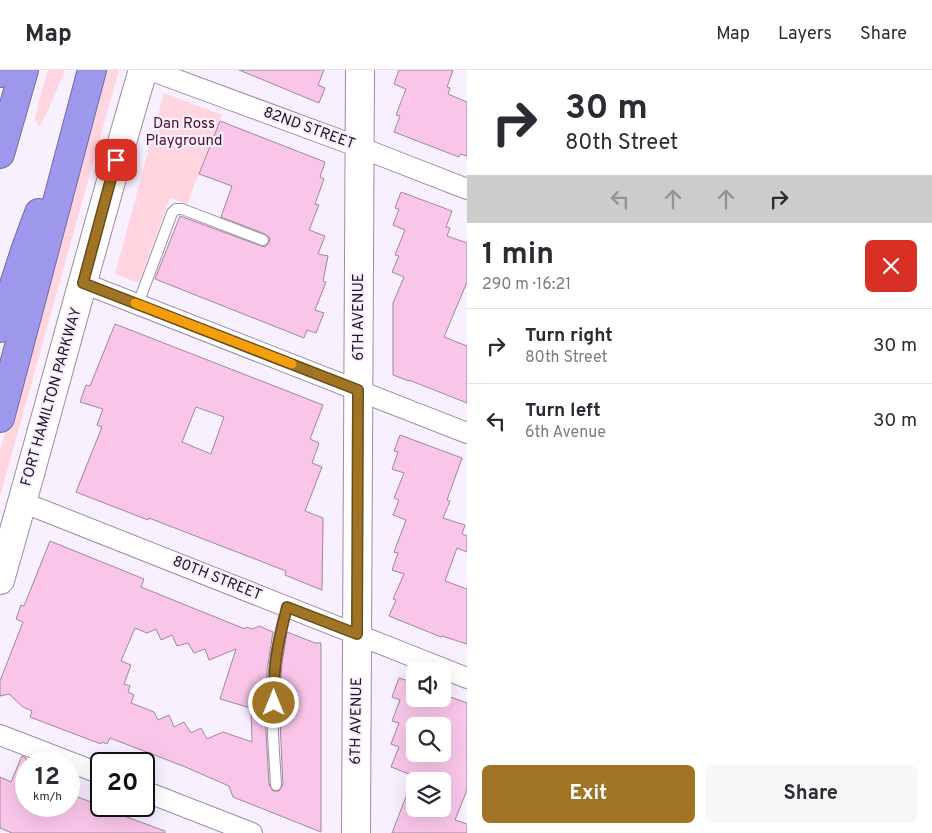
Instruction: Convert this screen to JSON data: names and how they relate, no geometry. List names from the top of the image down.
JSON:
{
  "streets": {
    "street": [
      "82ND STREET",
      "6TH AVENUE",
      "FORT HAMILTON PARKWAY",
      "80TH STREET"
    ]
  },
  "crossings": [
    ["82ND STREET", "6TH AVENUE"],
    ["6TH AVENUE", "80TH STREET"],
    ["FORT HAMILTON PARKWAY", "80TH STREET"]
  ],
  "parks": ["Dan Ross Playground"],
  "page": {
    "header": "Map",
    "nav": ["Map", "Layers", "Share"],
    "turn": ["30 m", "80th Street"],
    "heading": ["1 min", "290 m · 16:21"],
    "list": [
      {
        "name": "Turn right",
        "note": "80th Street",
        "value": "30 m"
      },
      {
        "name": "Turn left",
        "note": "6th Avenue",
        "value": "30 m"
      }
    ],
    "speed": "12 km/h",
    "limit": "20",
    "buttons": ["Exit", "Share"]
  }
}
